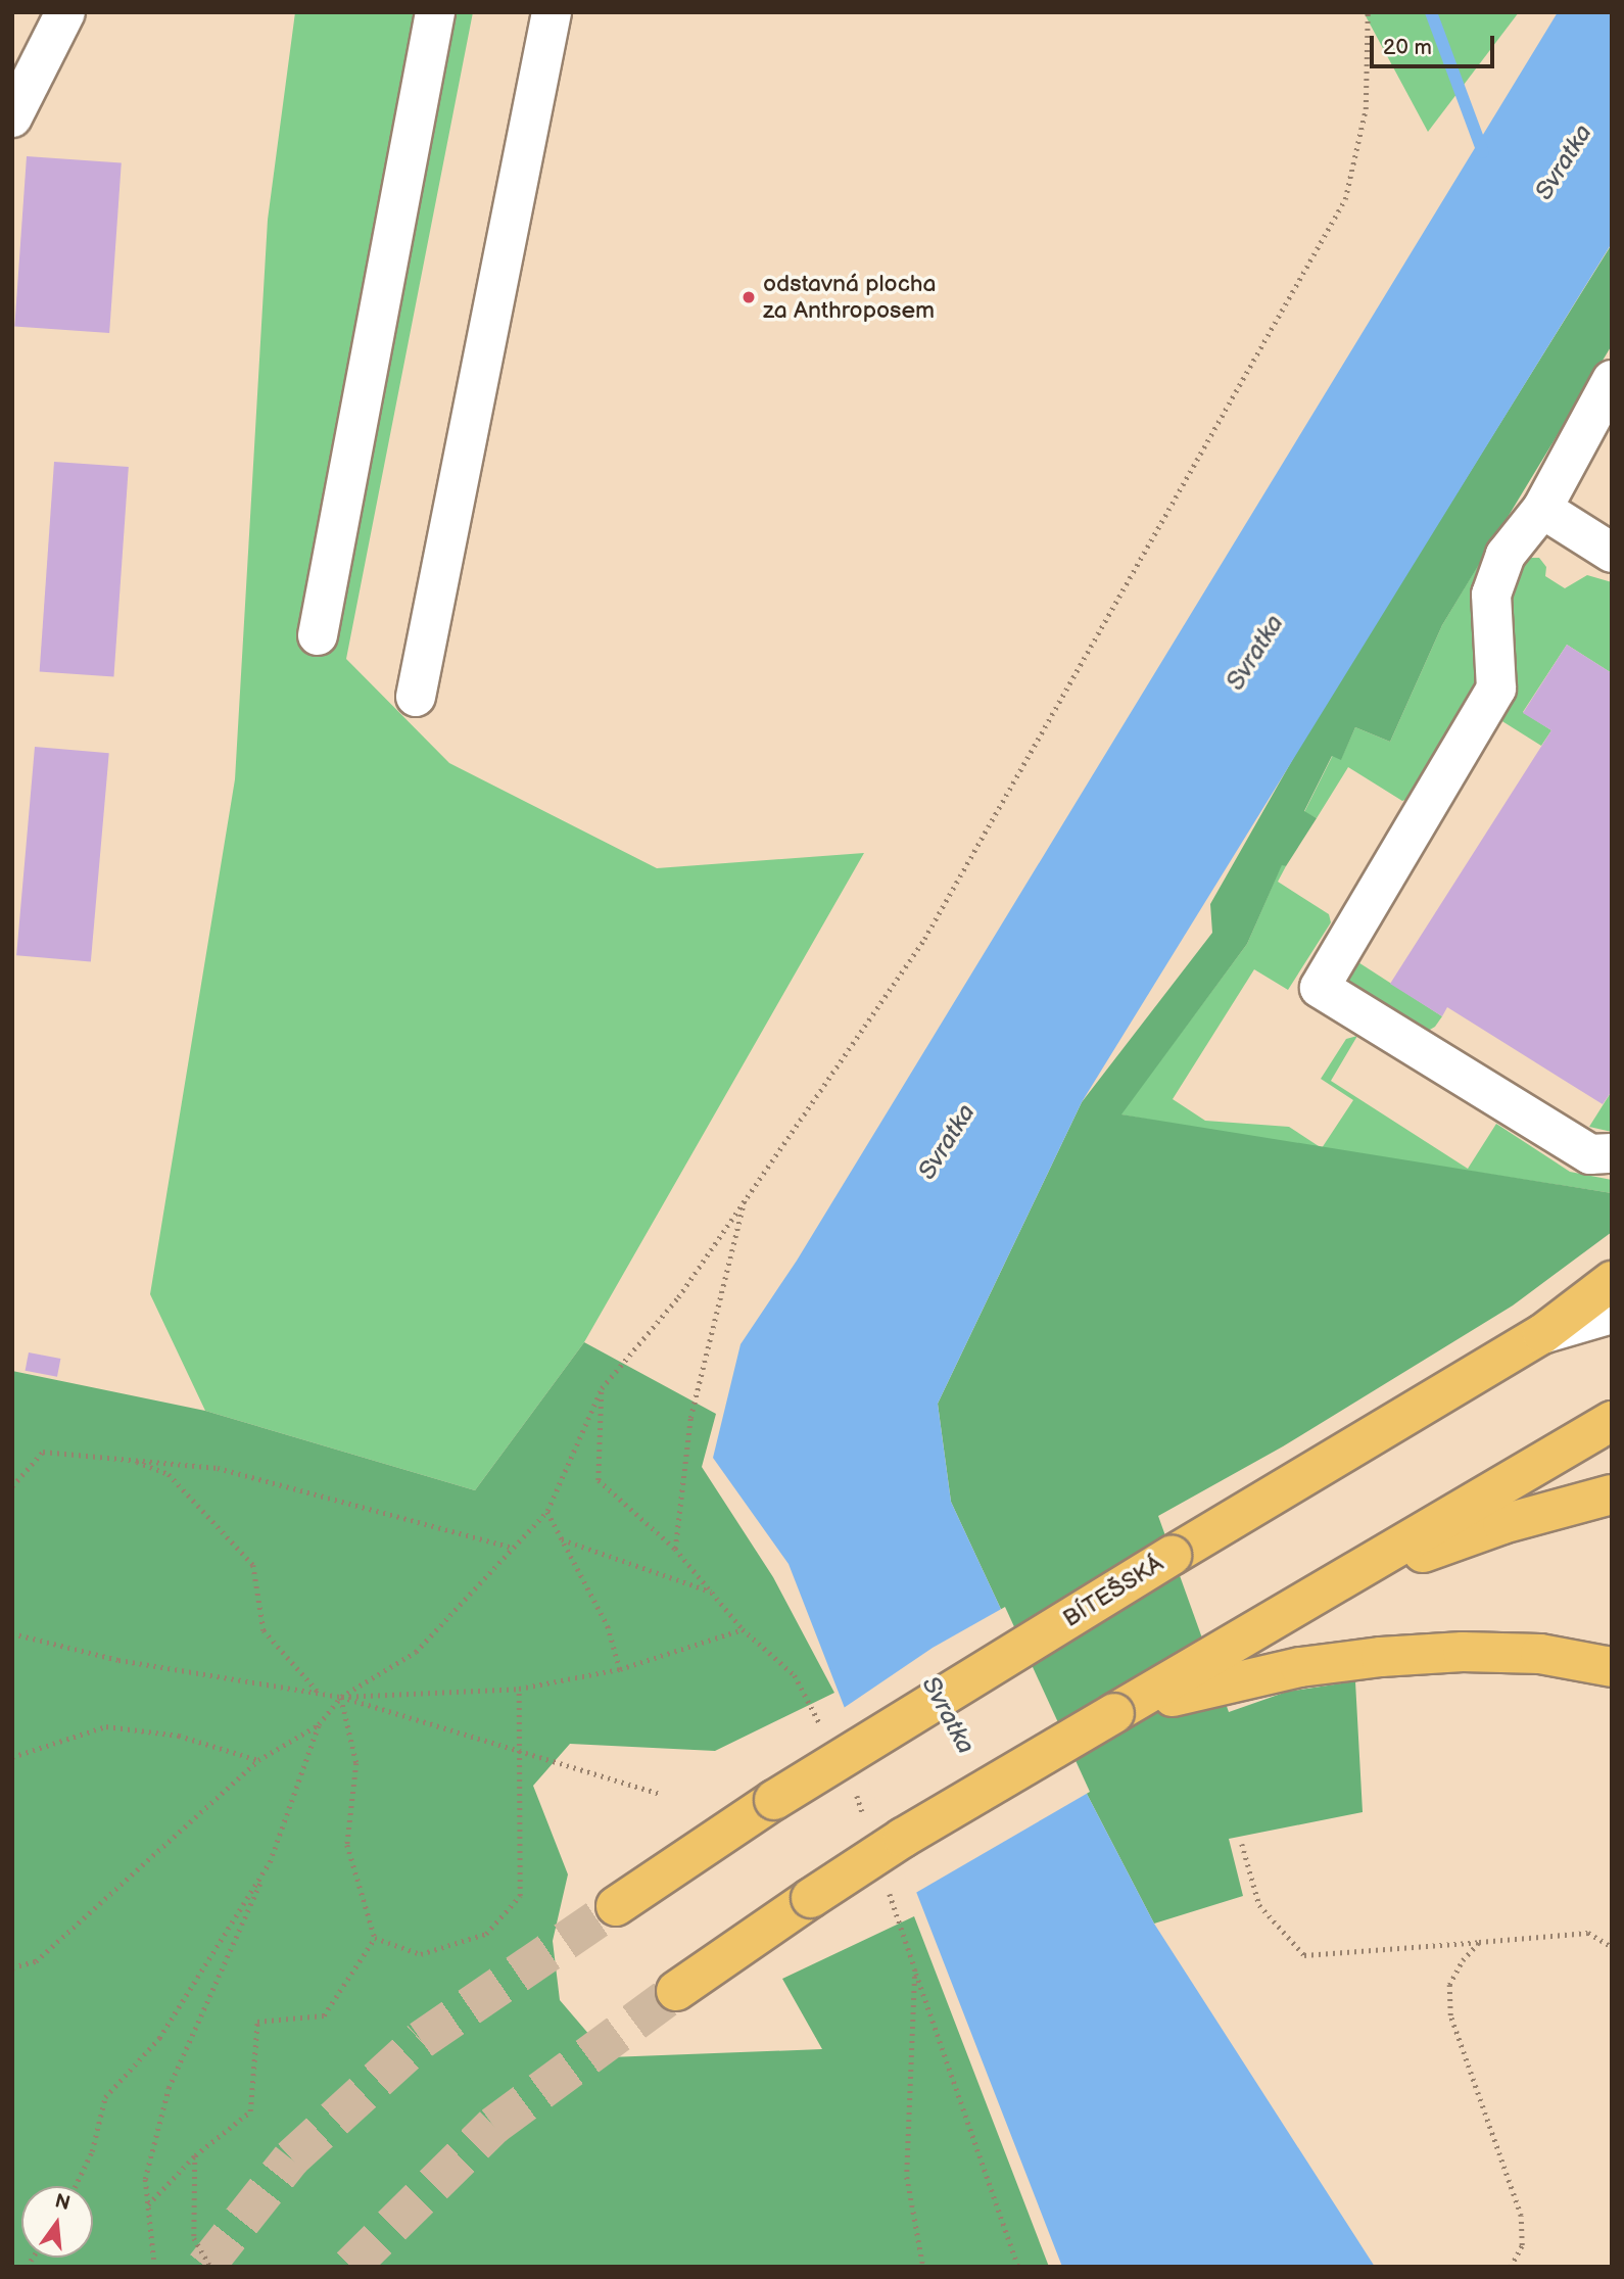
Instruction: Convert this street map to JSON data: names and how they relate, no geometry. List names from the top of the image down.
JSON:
{
  "streets": {
    "highway": ["BÍTEŠSKÁ"]
  },
  "water": ["Svratka"],
  "places": ["odstavná plocha za Anthroposem"],
  "scale_bar": "20 m",
  "north": "top"
}
